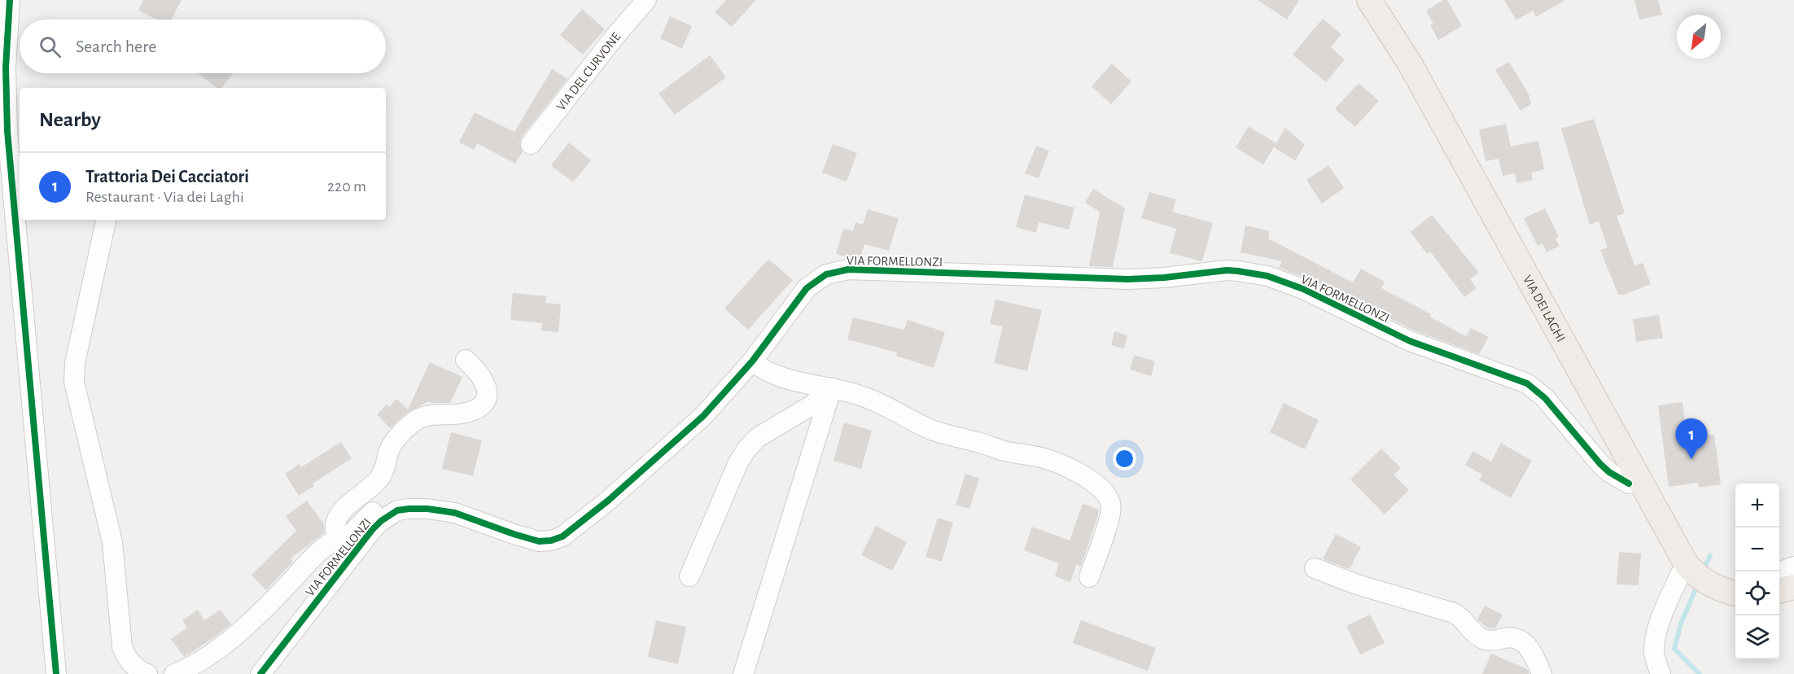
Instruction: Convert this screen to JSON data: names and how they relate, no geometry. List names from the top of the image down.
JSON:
{
  "streets": {
    "main road": ["VIA DEI LAGHI"],
    "street": ["VIA DEL CURVONE", "VIA FORMELLONZI"]
  },
  "crossings": [
    ["VIA FORMELLONZI", "VIA DEI LAGHI"]
  ],
  "north": "bottom left",
  "page": {
    "search": "Search here",
    "heading": "Nearby",
    "list": [
      {
        "mark": "1",
        "name": "Trattoria Dei Cacciatori",
        "note": "Restaurant · Via dei Laghi",
        "value": "220 m"
      }
    ],
    "pins": "1",
    "map_buttons": ["+", "−"]
  }
}
